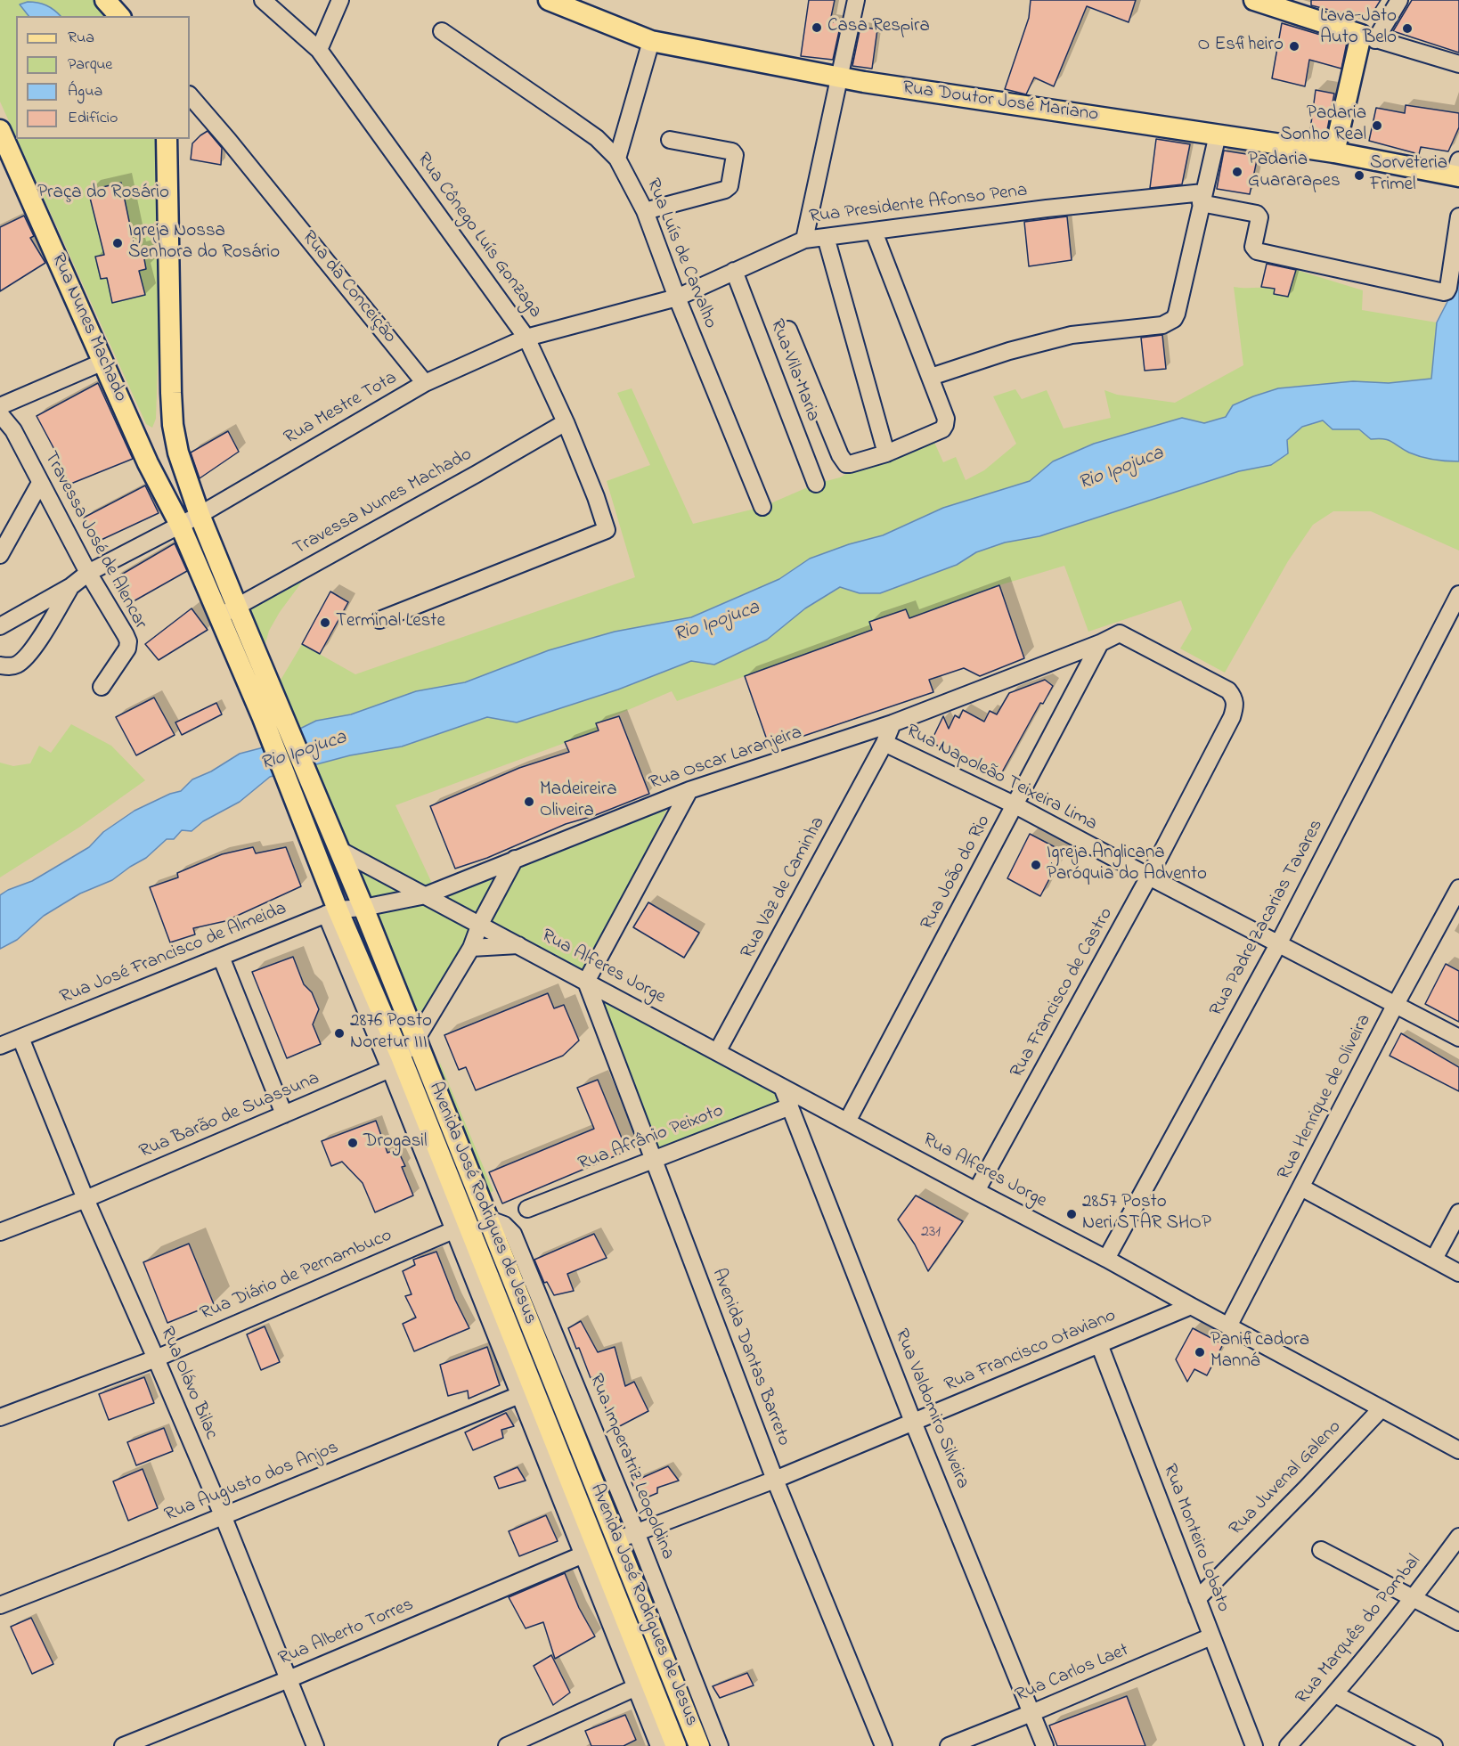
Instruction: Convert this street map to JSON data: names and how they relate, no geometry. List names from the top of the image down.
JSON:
{
  "streets": {
    "main road": ["Rua Doutor José Mariano", "Rua Nunes Machado", "Avenida José Rodrigues de Jesus"],
    "street": [
      "Rua Presidente Afonso Pena",
      "Rua Cônego Luís Gonzaga",
      "Rua Luís de Carvalho",
      "Rua da Conceição",
      "Rua Vila Maria",
      "Rua Mestre Tota",
      "Travessa Nunes Machado",
      "Travessa José de Alencar",
      "Rua Oscar Laranjeira",
      "Rua Napoleão Teixeira Lima",
      "Rua João do Rio",
      "Rua Vaz de Caminha",
      "Rua Padre Zacarias Tavares",
      "Rua José Francisco de Almeida",
      "Rua Alferes Jorge",
      "Rua Francisco de Castro",
      "Rua Henrique de Oliveira",
      "Rua Barão de Suassuna",
      "Rua Afrânio Peixoto",
      "Rua Diário de Pernambuco",
      "Rua Francisco Otaviano",
      "Avenida Dantas Barreto",
      "Rua Olávo Bilac",
      "Rua Valdomiro Silveira",
      "Rua Imperatriz Leopoldina",
      "Rua Juvenal Galeno",
      "Rua Augusto dos Anjos",
      "Rua Monteiro Lobato",
      "Rua Marquês do Pombal",
      "Rua Alberto Torres",
      "Rua Carlos Laet"
    ]
  },
  "crossings": [
    ["Rua Presidente Afonso Pena", "Rua Cônego Luís Gonzaga"],
    ["Rua Presidente Afonso Pena", "Rua Luís de Carvalho"],
    ["Rua Presidente Afonso Pena", "Rua Vila Maria"],
    ["Rua Presidente Afonso Pena", "Rua Mestre Tota"],
    ["Rua Cônego Luís Gonzaga", "Rua Mestre Tota"],
    ["Rua Cônego Luís Gonzaga", "Travessa Nunes Machado"],
    ["Rua da Conceição", "Rua Mestre Tota"],
    ["Rua Nunes Machado", "Rua Mestre Tota"],
    ["Rua Nunes Machado", "Avenida José Rodrigues de Jesus"],
    ["Rua Mestre Tota", "Travessa José de Alencar"],
    ["Rua Mestre Tota", "Avenida José Rodrigues de Jesus"],
    ["Travessa Nunes Machado", "Avenida José Rodrigues de Jesus"],
    ["Rua Oscar Laranjeira", "Rua Napoleão Teixeira Lima"],
    ["Rua Oscar Laranjeira", "Rua João do Rio"],
    ["Rua Oscar Laranjeira", "Rua José Francisco de Almeida"],
    ["Rua Oscar Laranjeira", "Rua Alferes Jorge"],
    ["Rua Oscar Laranjeira", "Rua Francisco de Castro"],
    ["Rua Oscar Laranjeira", "Avenida José Rodrigues de Jesus"],
    ["Rua Napoleão Teixeira Lima", "Rua João do Rio"],
    ["Rua Napoleão Teixeira Lima", "Rua Vaz de Caminha"],
    ["Rua Napoleão Teixeira Lima", "Rua Padre Zacarias Tavares"],
    ["Rua Napoleão Teixeira Lima", "Rua Francisco de Castro"],
    ["Rua Napoleão Teixeira Lima", "Rua Henrique de Oliveira"],
    ["Rua João do Rio", "Rua Alferes Jorge"],
    ["Rua João do Rio", "Rua Francisco de Castro"],
    ["Rua Vaz de Caminha", "Rua Alferes Jorge"],
    ["Rua Padre Zacarias Tavares", "Rua Alferes Jorge"],
    ["Rua José Francisco de Almeida", "Avenida José Rodrigues de Jesus"],
    ["Rua José Francisco de Almeida", "Rua Olávo Bilac"],
    ["Rua Alferes Jorge", "Rua Francisco de Castro"],
    ["Rua Alferes Jorge", "Rua Henrique de Oliveira"],
    ["Rua Alferes Jorge", "Avenida José Rodrigues de Jesus"],
    ["Rua Alferes Jorge", "Rua Francisco Otaviano"],
    ["Rua Alferes Jorge", "Avenida Dantas Barreto"],
    ["Rua Alferes Jorge", "Rua Valdomiro Silveira"],
    ["Rua Alferes Jorge", "Rua Juvenal Galeno"],
    ["Rua Barão de Suassuna", "Avenida José Rodrigues de Jesus"],
    ["Rua Barão de Suassuna", "Rua Olávo Bilac"],
    ["Rua Afrânio Peixoto", "Avenida Dantas Barreto"],
    ["Rua Afrânio Peixoto", "Rua Valdomiro Silveira"],
    ["Avenida José Rodrigues de Jesus", "Rua Diário de Pernambuco"],
    ["Avenida José Rodrigues de Jesus", "Rua Francisco Otaviano"],
    ["Avenida José Rodrigues de Jesus", "Rua Imperatriz Leopoldina"],
    ["Avenida José Rodrigues de Jesus", "Rua Augusto dos Anjos"],
    ["Avenida José Rodrigues de Jesus", "Rua Alberto Torres"],
    ["Rua Diário de Pernambuco", "Rua Olávo Bilac"],
    ["Rua Francisco Otaviano", "Avenida Dantas Barreto"],
    ["Rua Francisco Otaviano", "Rua Valdomiro Silveira"],
    ["Rua Francisco Otaviano", "Rua Imperatriz Leopoldina"],
    ["Rua Francisco Otaviano", "Rua Monteiro Lobato"],
    ["Rua Olávo Bilac", "Rua Augusto dos Anjos"],
    ["Rua Olávo Bilac", "Rua Alberto Torres"],
    ["Rua Valdomiro Silveira", "Rua Carlos Laet"],
    ["Rua Juvenal Galeno", "Rua Monteiro Lobato"],
    ["Rua Monteiro Lobato", "Rua Carlos Laet"]
  ],
  "water": ["Rio Ipojuca"],
  "parks": ["Praça do Rosário"],
  "places": [
    "Casa Respira",
    "Lava-Jato Auto Belo",
    "O Esfiheiro",
    "Padaria Sonho Real",
    "Padaria Guararapes",
    "Sorveteria Frimel",
    "Igreja Nossa Senhora do Rosário",
    "Terminal Leste",
    "Madeireira Oliveira",
    "Igreja Anglicana Paróquia do Advento",
    "2876 Posto Noretur III",
    "Drogasil",
    "2857 Posto Neri STAR SHOP",
    "Panificadora Manná"
  ],
  "house_numbers": ["231"],
  "legend": [
    "Rua",
    "Parque",
    "Água",
    "Edifício"
  ]
}
